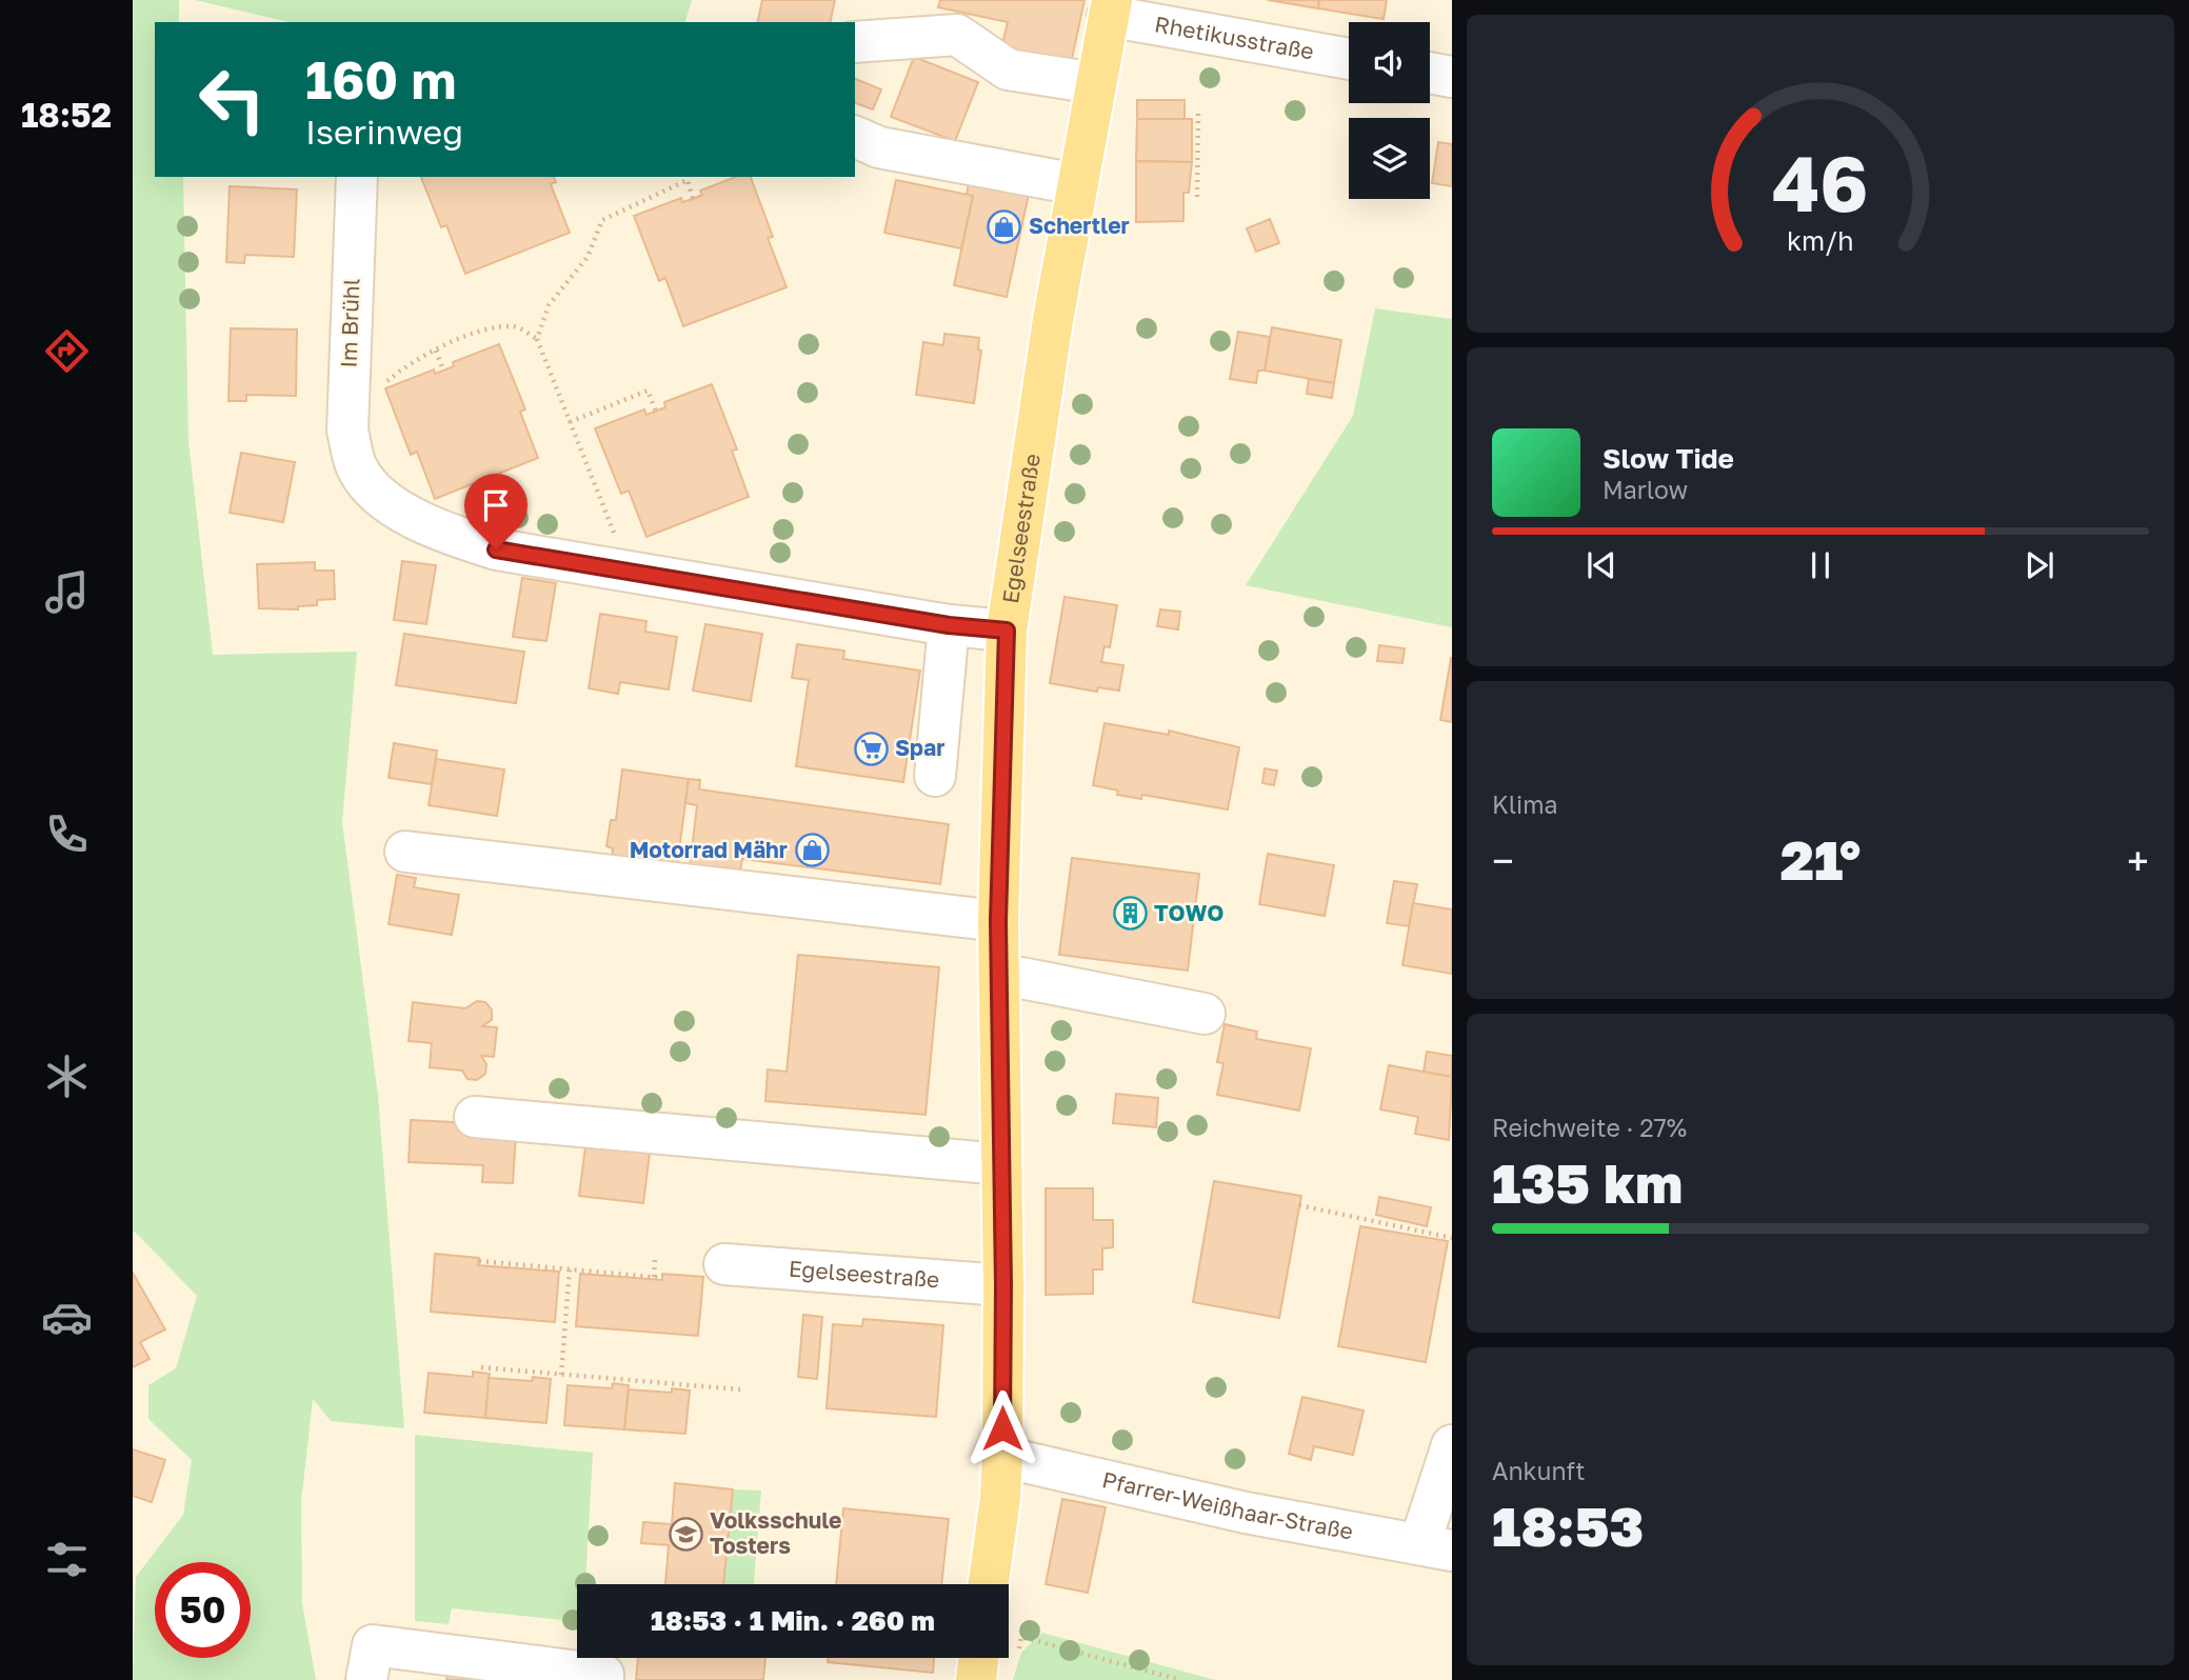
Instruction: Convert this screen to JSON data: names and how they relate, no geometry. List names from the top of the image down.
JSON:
{
  "streets": {
    "main road": ["Egelseestraße"],
    "street": ["Rhetikusstraße", "Im Brühl", "Pfarrer-Weißhaar-Straße"]
  },
  "crossings": [
    ["Rhetikusstraße", "Egelseestraße"],
    ["Egelseestraße", "Pfarrer-Weißhaar-Straße"]
  ],
  "places": {
    "shop": ["Schertler", "Motorrad Mähr"],
    "supermarket": ["Spar"],
    "building": ["TOWO"],
    "school or university": ["Volksschule Tosters"]
  },
  "page": {
    "tabs": "18:52",
    "turn": ["160 m", "Iserinweg"],
    "song": ["Slow Tide", "Marlow"],
    "tile": [
      "Klima",
      ["Reichweite · 27%", "135 km"],
      ["Ankunft", "18:53"]
    ],
    "heat": ["−", "21°", "+"],
    "limit": "50",
    "trip": "18:53 · 1 Min. · 260 m",
    "gauge": ["46", "km/h"]
  }
}
